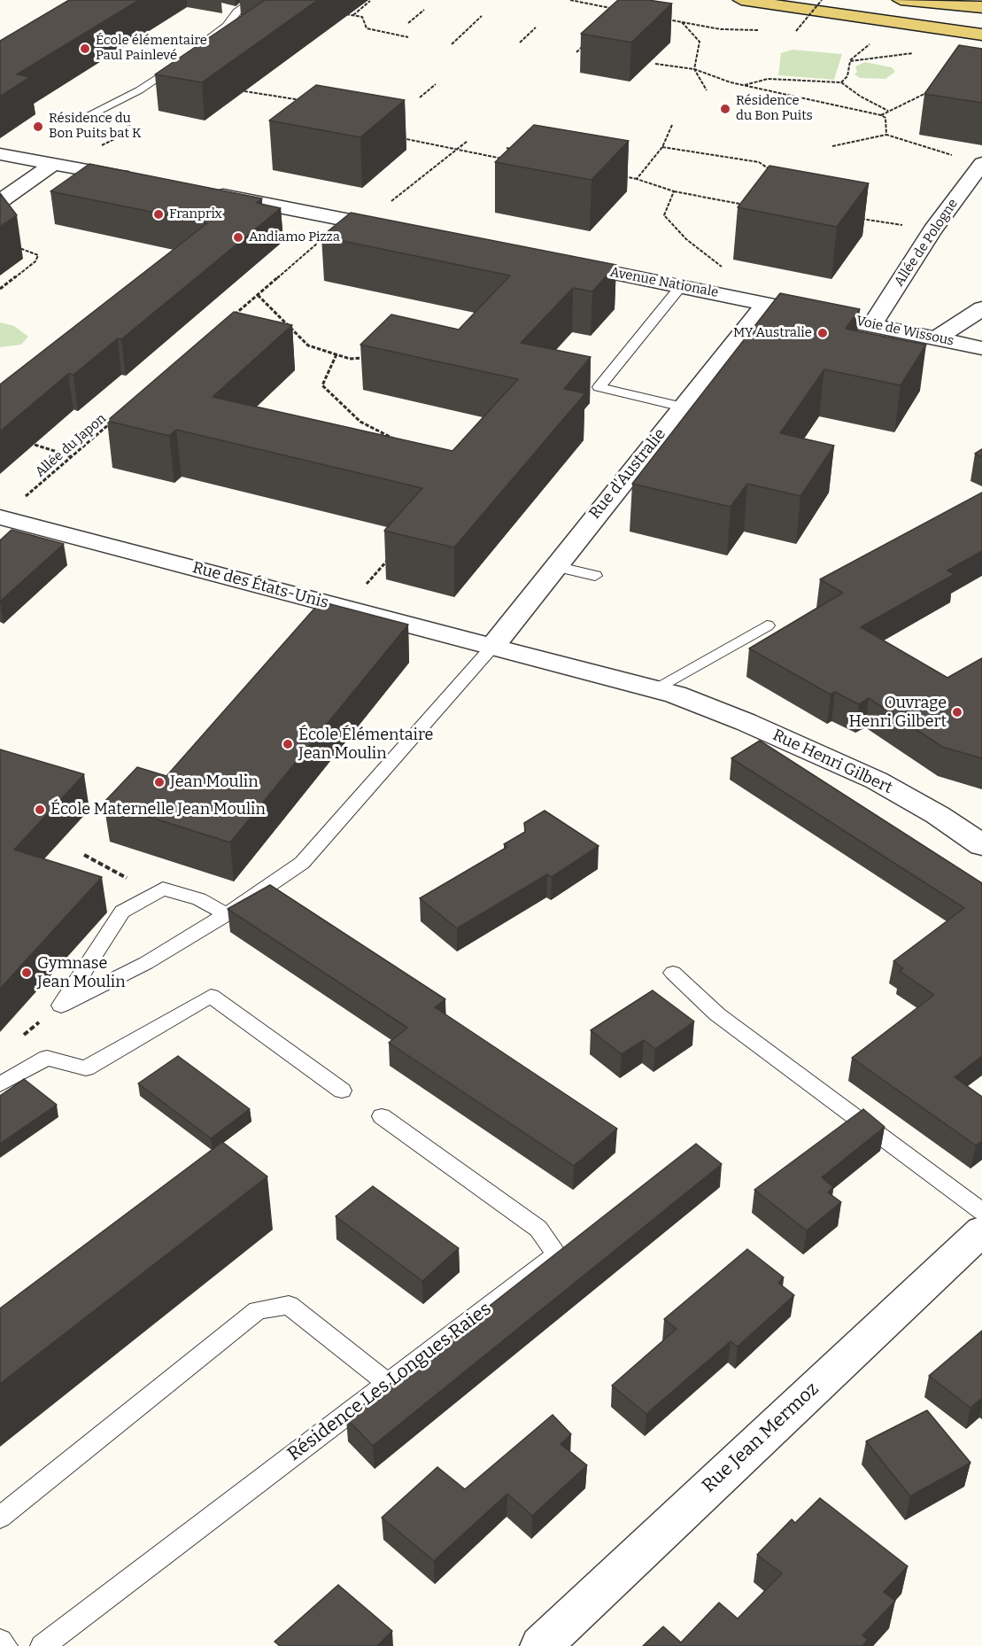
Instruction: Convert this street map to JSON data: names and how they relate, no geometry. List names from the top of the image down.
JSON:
{
  "streets": {
    "street": [
      "Allée de Pologne",
      "Avenue Nationale",
      "Voie de Wissous",
      "Rue d'Australie",
      "Rue des États-Unis",
      "Rue Henri Gilbert",
      "Rue Jean Mermoz"
    ],
    "lane": ["Résidence Les Longues Raies"],
    "path": ["Allée du Japon"]
  },
  "crossings": [
    ["Allée de Pologne", "Voie de Wissous"],
    ["Avenue Nationale", "Voie de Wissous"],
    ["Avenue Nationale", "Rue d'Australie"],
    ["Voie de Wissous", "Rue d'Australie"],
    ["Allée du Japon", "Rue des États-Unis"],
    ["Rue d'Australie", "Rue des États-Unis"],
    ["Rue des États-Unis", "Rue Henri Gilbert"]
  ],
  "places": [
    "École élémentaire Paul Painlevé",
    "Résidence du Bon Puits",
    "Résidence du Bon Puits bat K",
    "Franprix",
    "Andiamo Pizza",
    "MY Australie",
    "Ouvrage Henri Gilbert",
    "École Élémentaire Jean Moulin",
    "Jean Moulin",
    "École Maternelle Jean Moulin",
    "Gymnase Jean Moulin"
  ]
}
